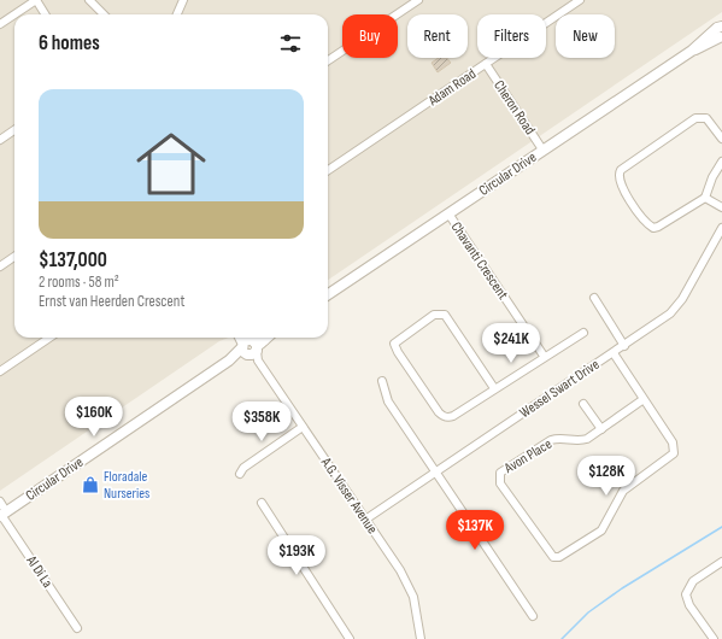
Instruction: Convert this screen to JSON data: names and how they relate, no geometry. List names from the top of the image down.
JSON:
{
  "streets": {
    "street": [
      "Adam Road",
      "Cheron Road",
      "Circular Drive",
      "Chavanti Crescent",
      "Wessel Swart Drive",
      "Avon Place",
      "A.G. Visser Avenue",
      "Al Di La"
    ]
  },
  "crossings": [
    ["Adam Road", "Cheron Road"],
    ["Cheron Road", "Circular Drive"],
    ["Circular Drive", "Chavanti Crescent"],
    ["Circular Drive", "A.G. Visser Avenue"],
    ["Circular Drive", "Al Di La"],
    ["Wessel Swart Drive", "Avon Place"],
    ["Wessel Swart Drive", "A.G. Visser Avenue"]
  ],
  "places": {
    "shop": ["Floradale Nurseries"]
  },
  "page": {
    "chip": [
      "Buy",
      "Rent",
      "Filters",
      "New"
    ],
    "heading": "6 homes",
    "list": [
      {
        "name": "$137,000",
        "note": "2 rooms · 58 m² · Ernst van Heerden Crescent"
      }
    ],
    "price": [
      "$241K",
      "$160K",
      "$358K",
      "$128K",
      "$137K",
      "$193K"
    ]
  }
}
